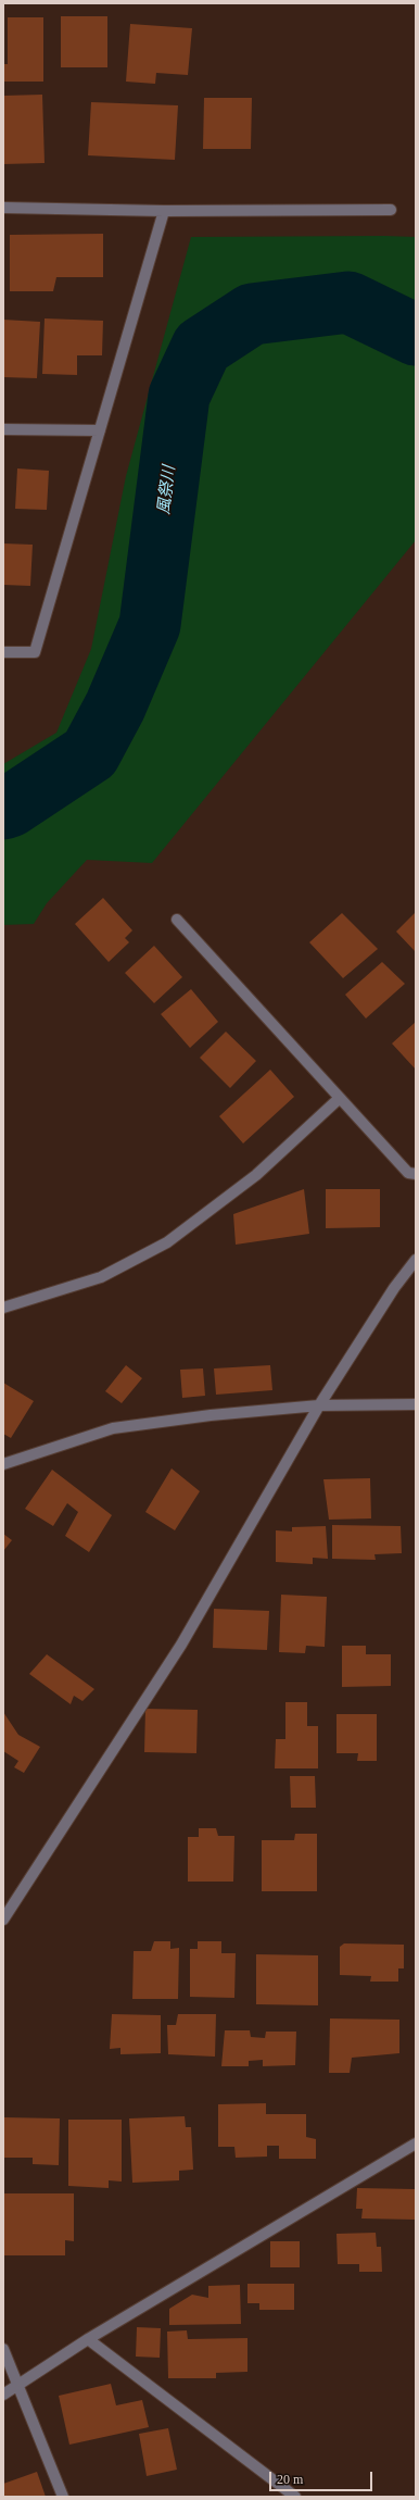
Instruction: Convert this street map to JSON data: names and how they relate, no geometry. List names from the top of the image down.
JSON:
{
  "water": ["風祭川"],
  "scale_bar": "20 m"
}
